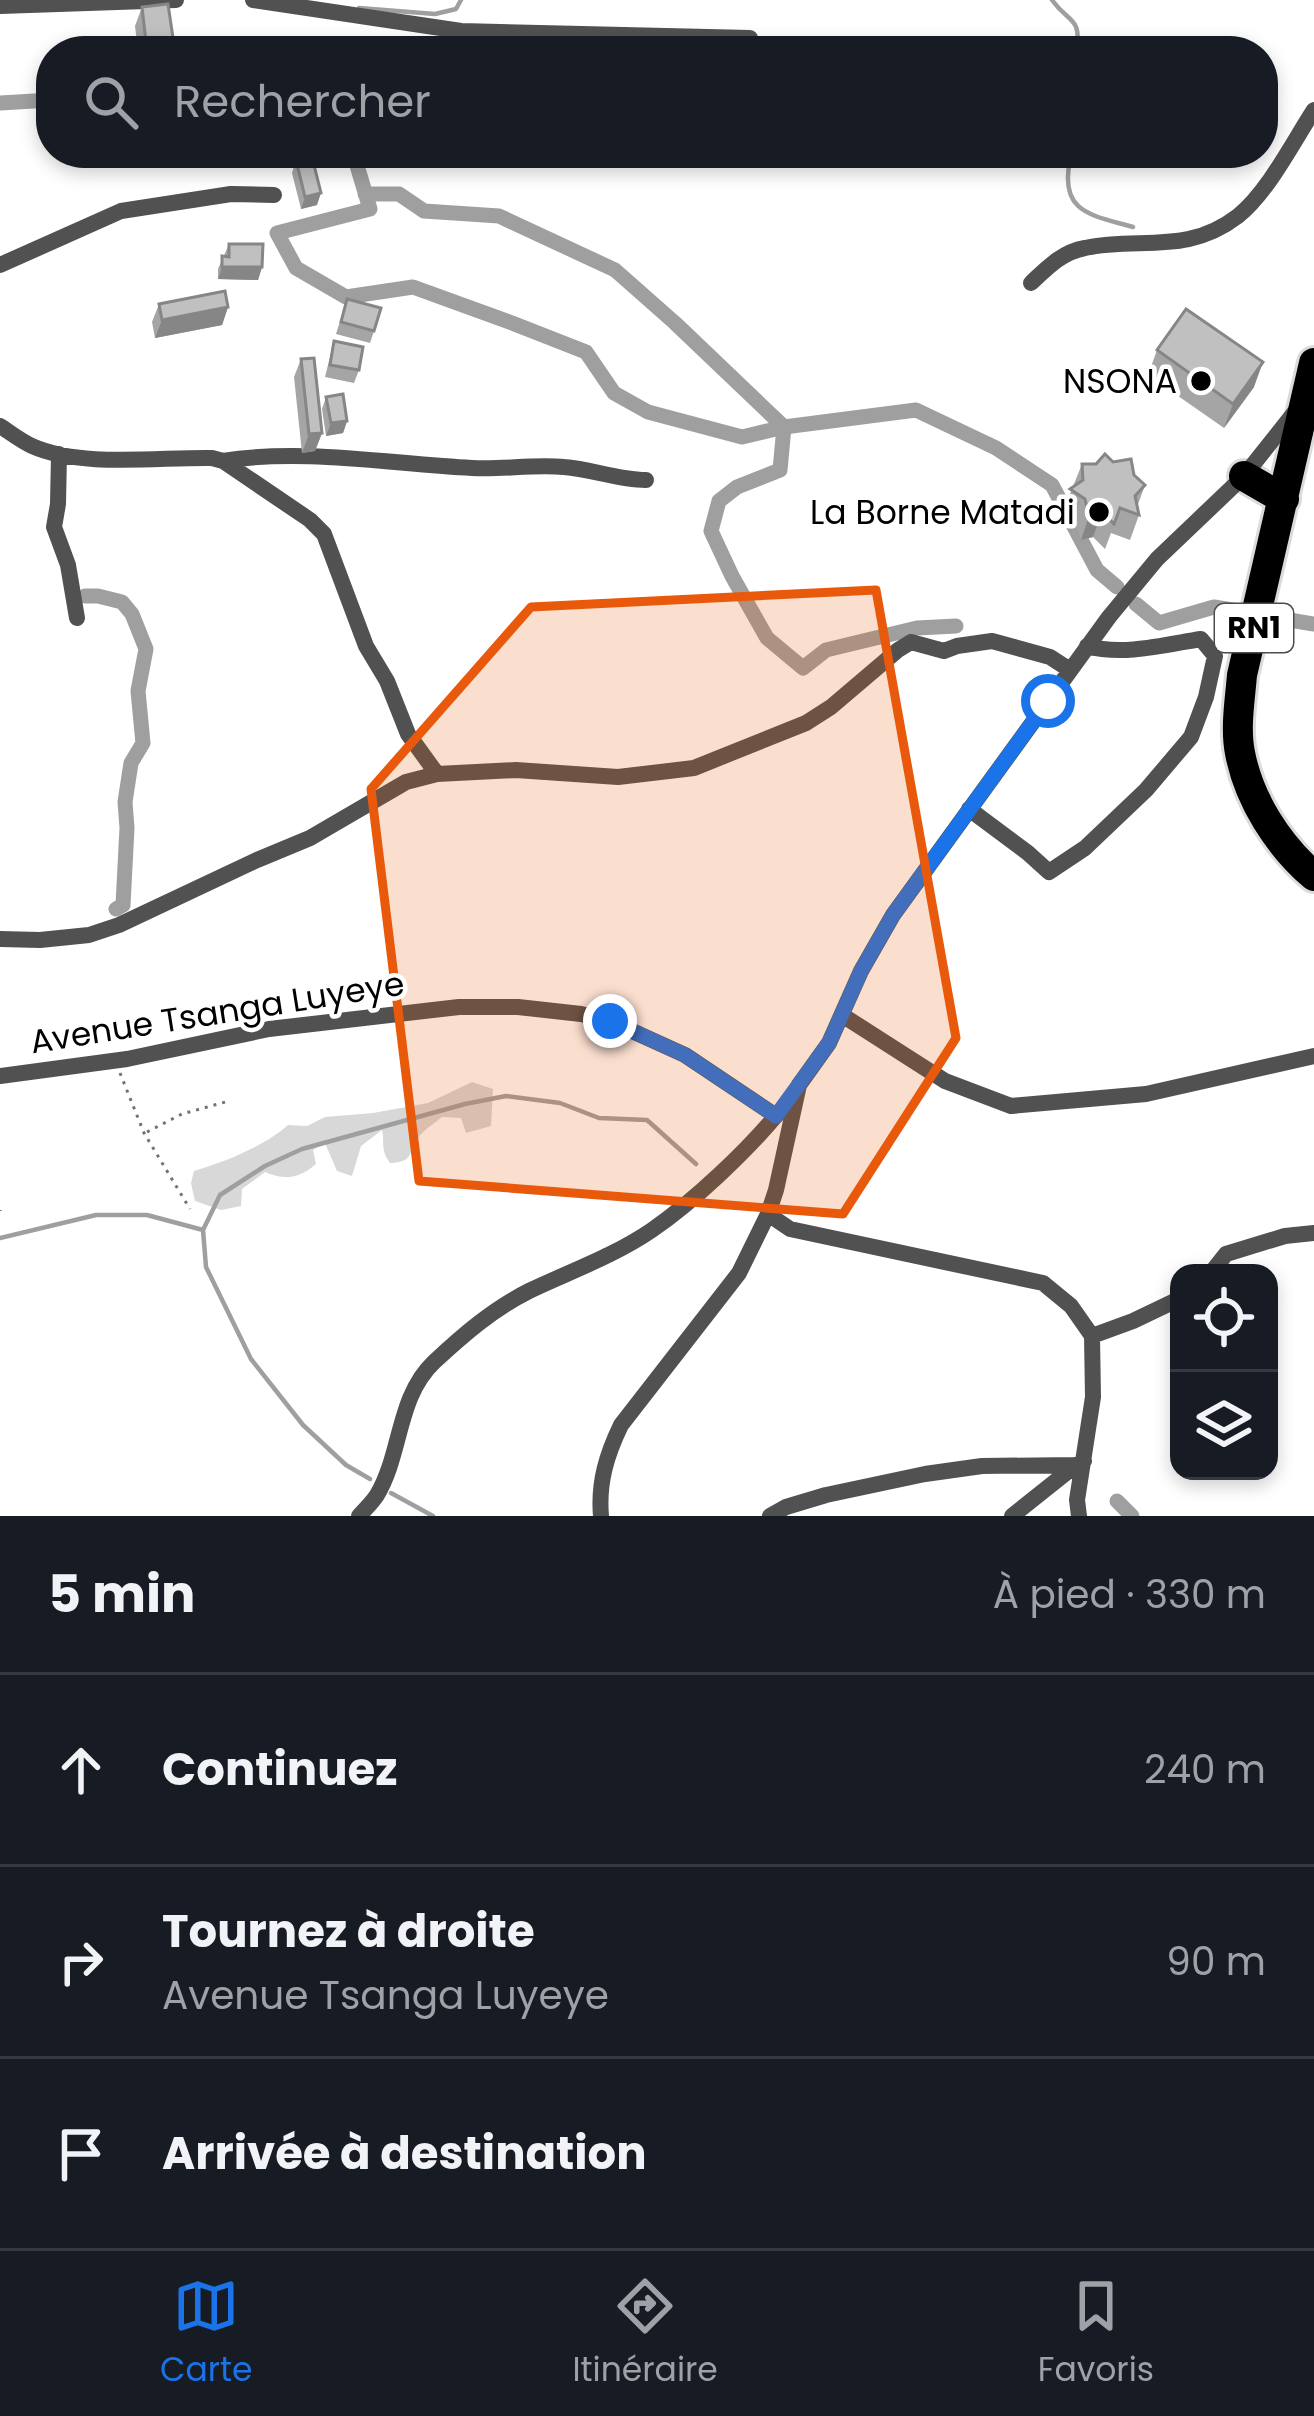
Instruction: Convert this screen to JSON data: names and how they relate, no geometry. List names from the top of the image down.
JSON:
{
  "streets": {
    "highway": ["RN1"],
    "street": ["Avenue Tsanga Luyeye"]
  },
  "places": ["NSONA", "La Borne Matadi"],
  "page": {
    "search": "Rechercher",
    "heading": ["5 min", "À pied · 330 m"],
    "list": [
      ["Continuez", "240 m"],
      ["Tournez à droite", "Avenue Tsanga Luyeye", "90 m"],
      "Arrivée à destination"
    ],
    "nav": ["Carte", "Itinéraire", "Favoris"]
  }
}
